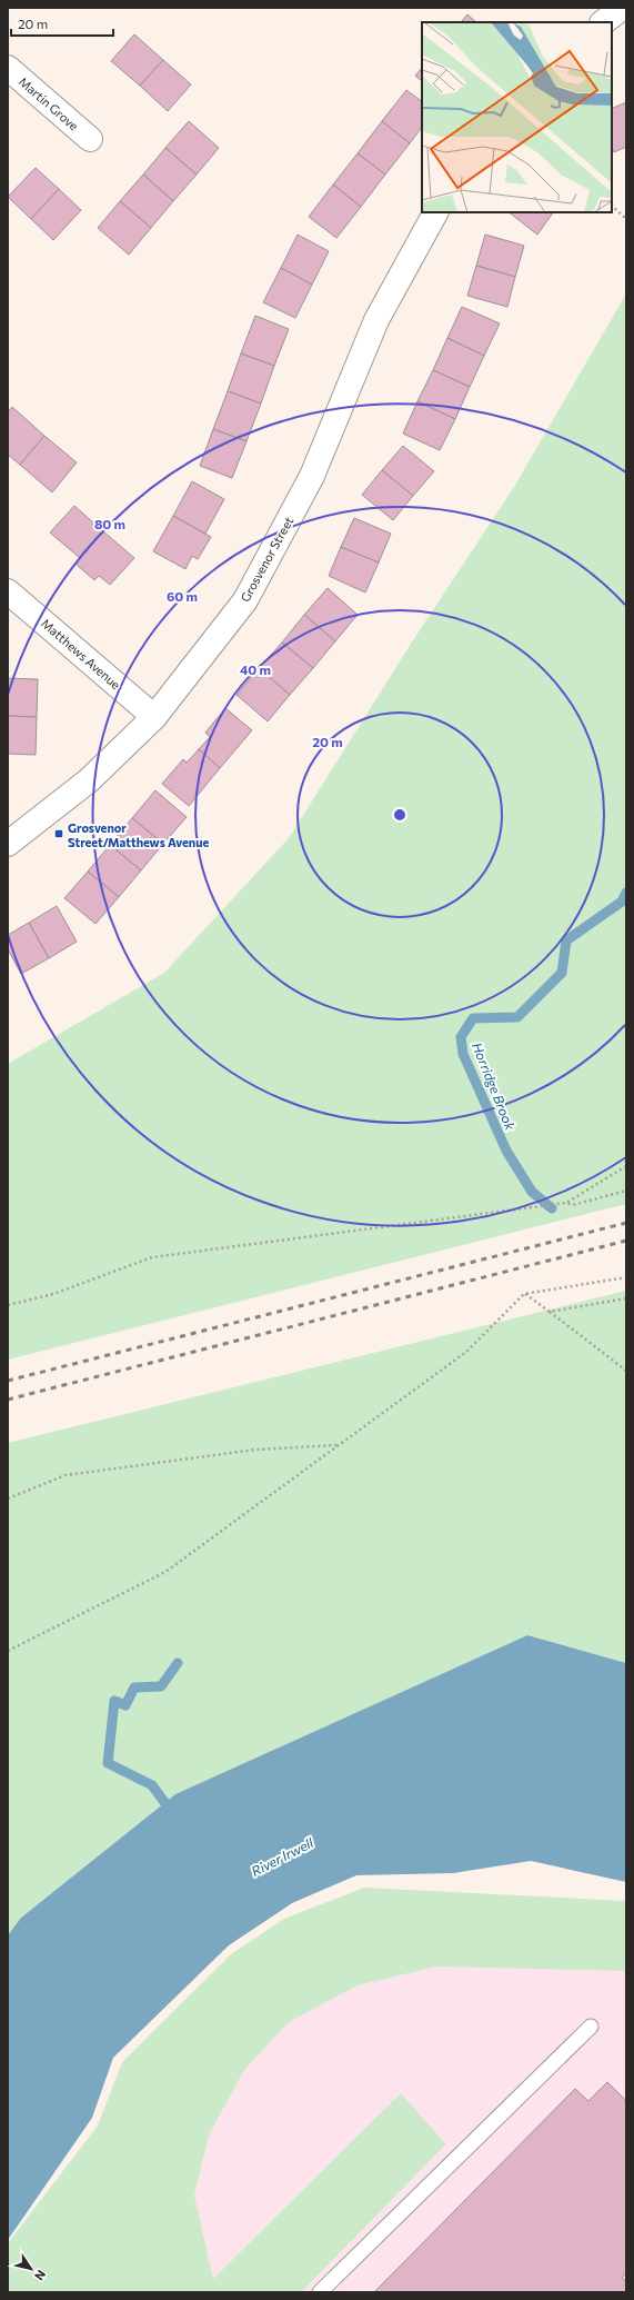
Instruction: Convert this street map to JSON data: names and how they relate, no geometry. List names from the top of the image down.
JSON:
{
  "streets": {
    "street": ["Martin Grove", "Grosvenor Street", "Matthews Avenue"]
  },
  "crossings": [
    ["Grosvenor Street", "Matthews Avenue"]
  ],
  "water": ["Horridge Brook", "River Irwell"],
  "places": {
    "transit": ["Grosvenor Street/Matthews Avenue"]
  },
  "scale_bar": "20 m",
  "north": "bottom right",
  "rings": [
    "80 m",
    "60 m",
    "40 m",
    "20 m"
  ]
}
